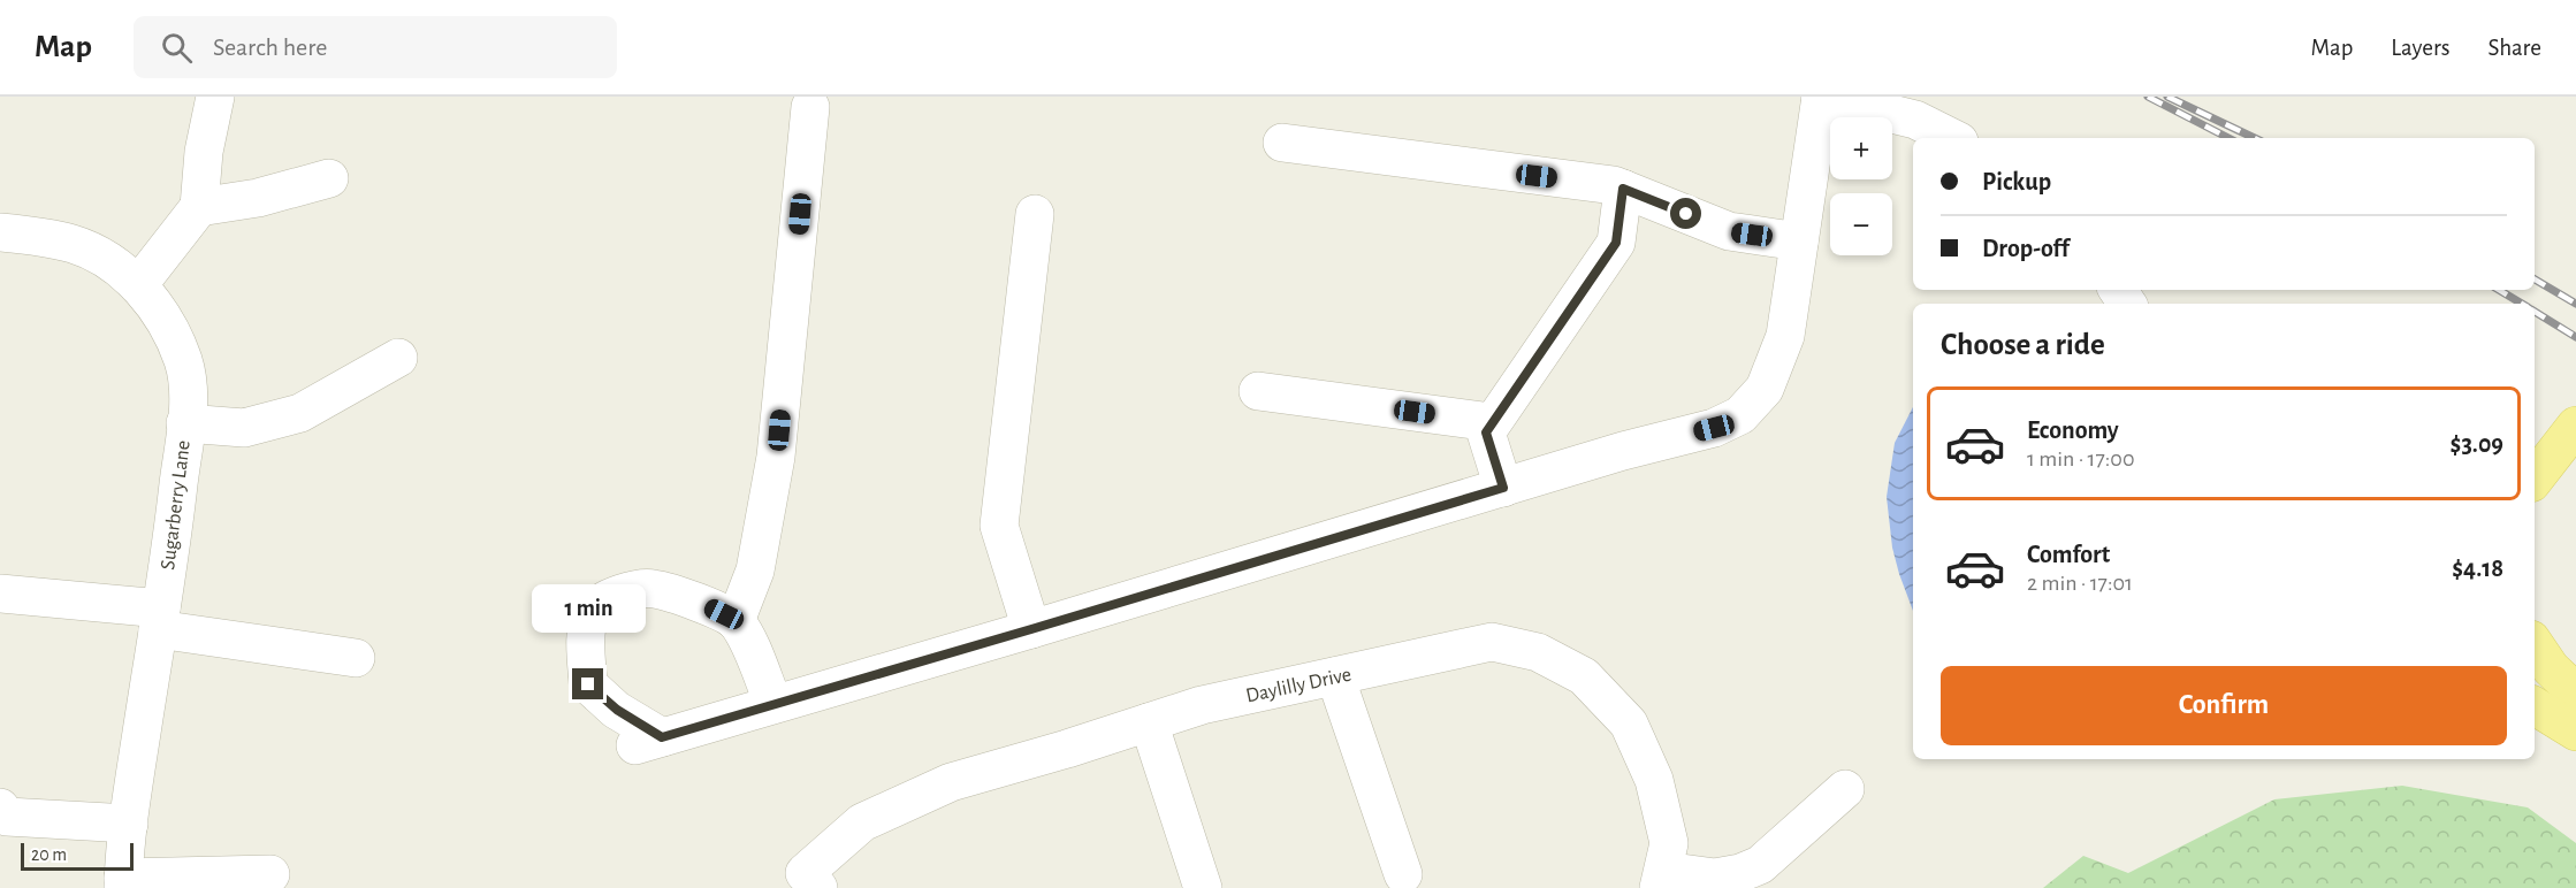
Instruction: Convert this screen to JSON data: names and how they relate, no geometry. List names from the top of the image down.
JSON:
{
  "streets": {
    "street": ["Sugarberry Lane", "Daylilly Drive"]
  },
  "scale_bar": "20 m",
  "page": {
    "header": "Map",
    "search": "Search here",
    "nav": ["Map", "Layers", "Share"],
    "map_buttons": ["+", "−"],
    "banner": ["Pickup", "Drop-off"],
    "heading": "Choose a ride",
    "list": [
      {
        "name": "Economy",
        "note": "1 min · 17:00",
        "value": "$3.09"
      },
      {
        "name": "Comfort",
        "note": "2 min · 17:01",
        "value": "$4.18"
      }
    ],
    "bubble": "1 min",
    "buttons": "Confirm",
    "scale": "20 m"
  }
}
